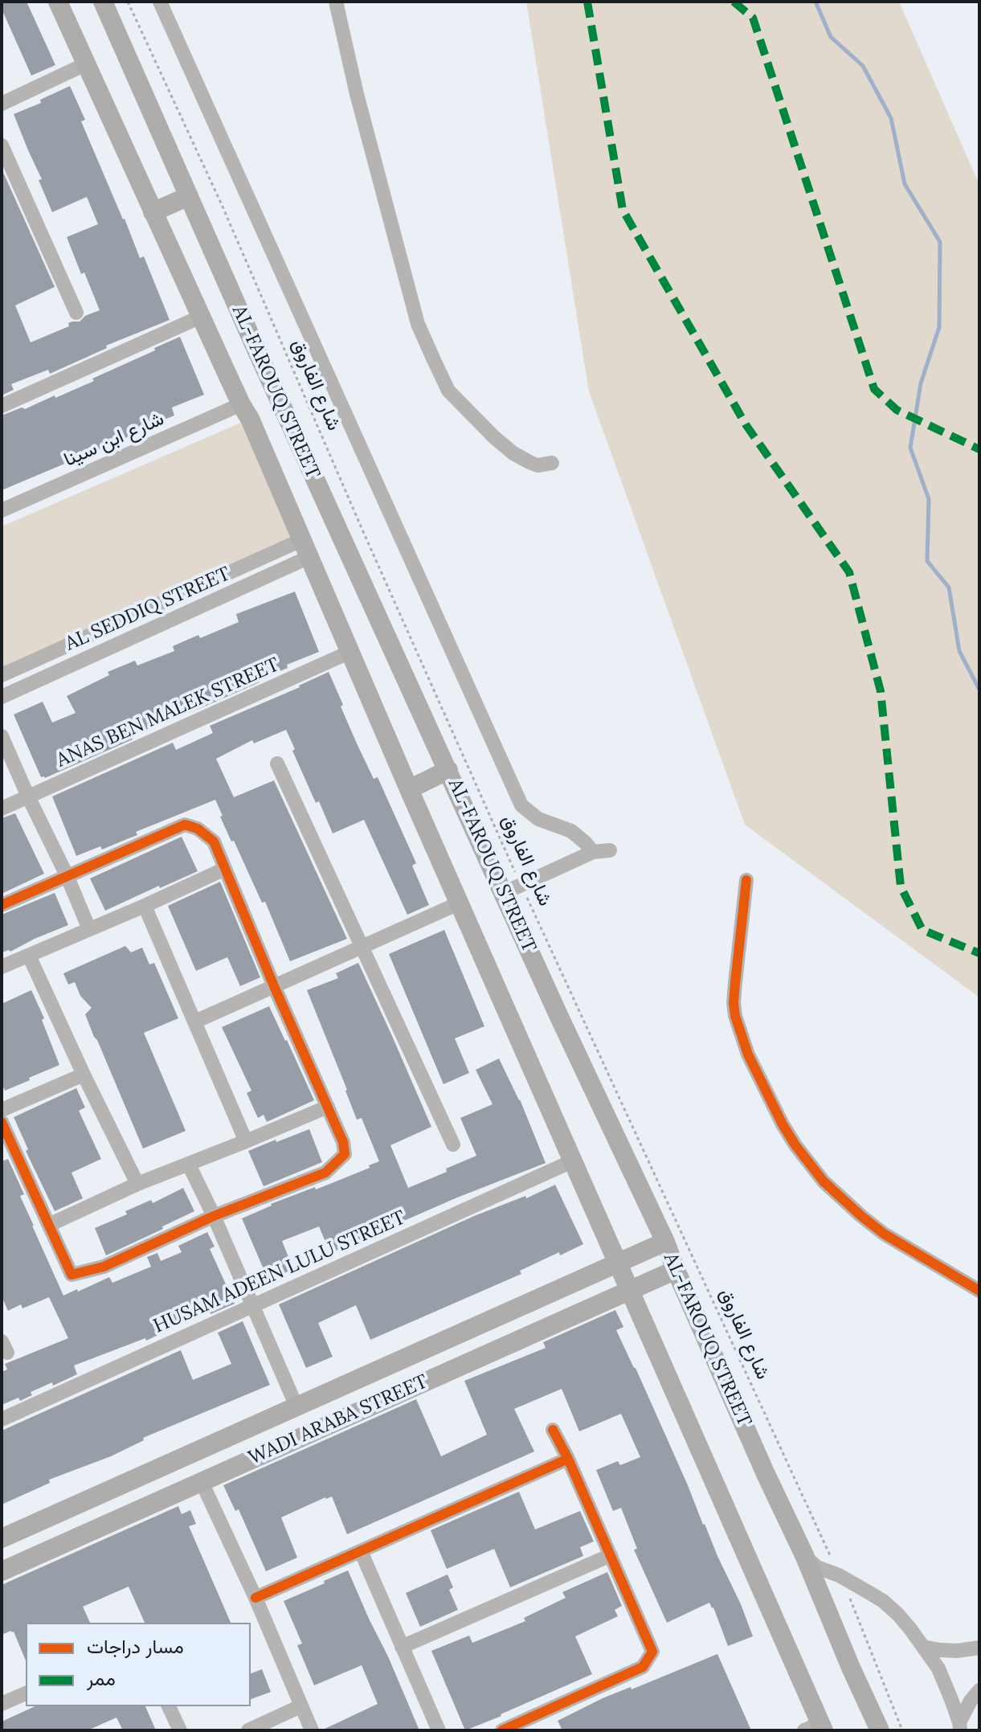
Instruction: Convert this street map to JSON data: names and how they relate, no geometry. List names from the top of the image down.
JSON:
{
  "streets": {
    "main road": ["AL-FAROUQ STREET", "WADI ARABA STREET"],
    "street": [
      "شارع ابن سينا",
      "AL SEDDIQ STREET",
      "ANAS BEN MALEK STREET",
      "HUSAM ADEEN LULU STREET"
    ],
    "path": ["شارع الفاروق"]
  },
  "crossings": [
    ["شارع الفاروق", "AL-FAROUQ STREET"],
    ["AL-FAROUQ STREET", "شارع ابن سينا"],
    ["AL-FAROUQ STREET", "AL SEDDIQ STREET"],
    ["AL-FAROUQ STREET", "ANAS BEN MALEK STREET"],
    ["AL-FAROUQ STREET", "HUSAM ADEEN LULU STREET"],
    ["AL-FAROUQ STREET", "WADI ARABA STREET"]
  ],
  "legend": ["مسار دراجات", "ممر"]
}
